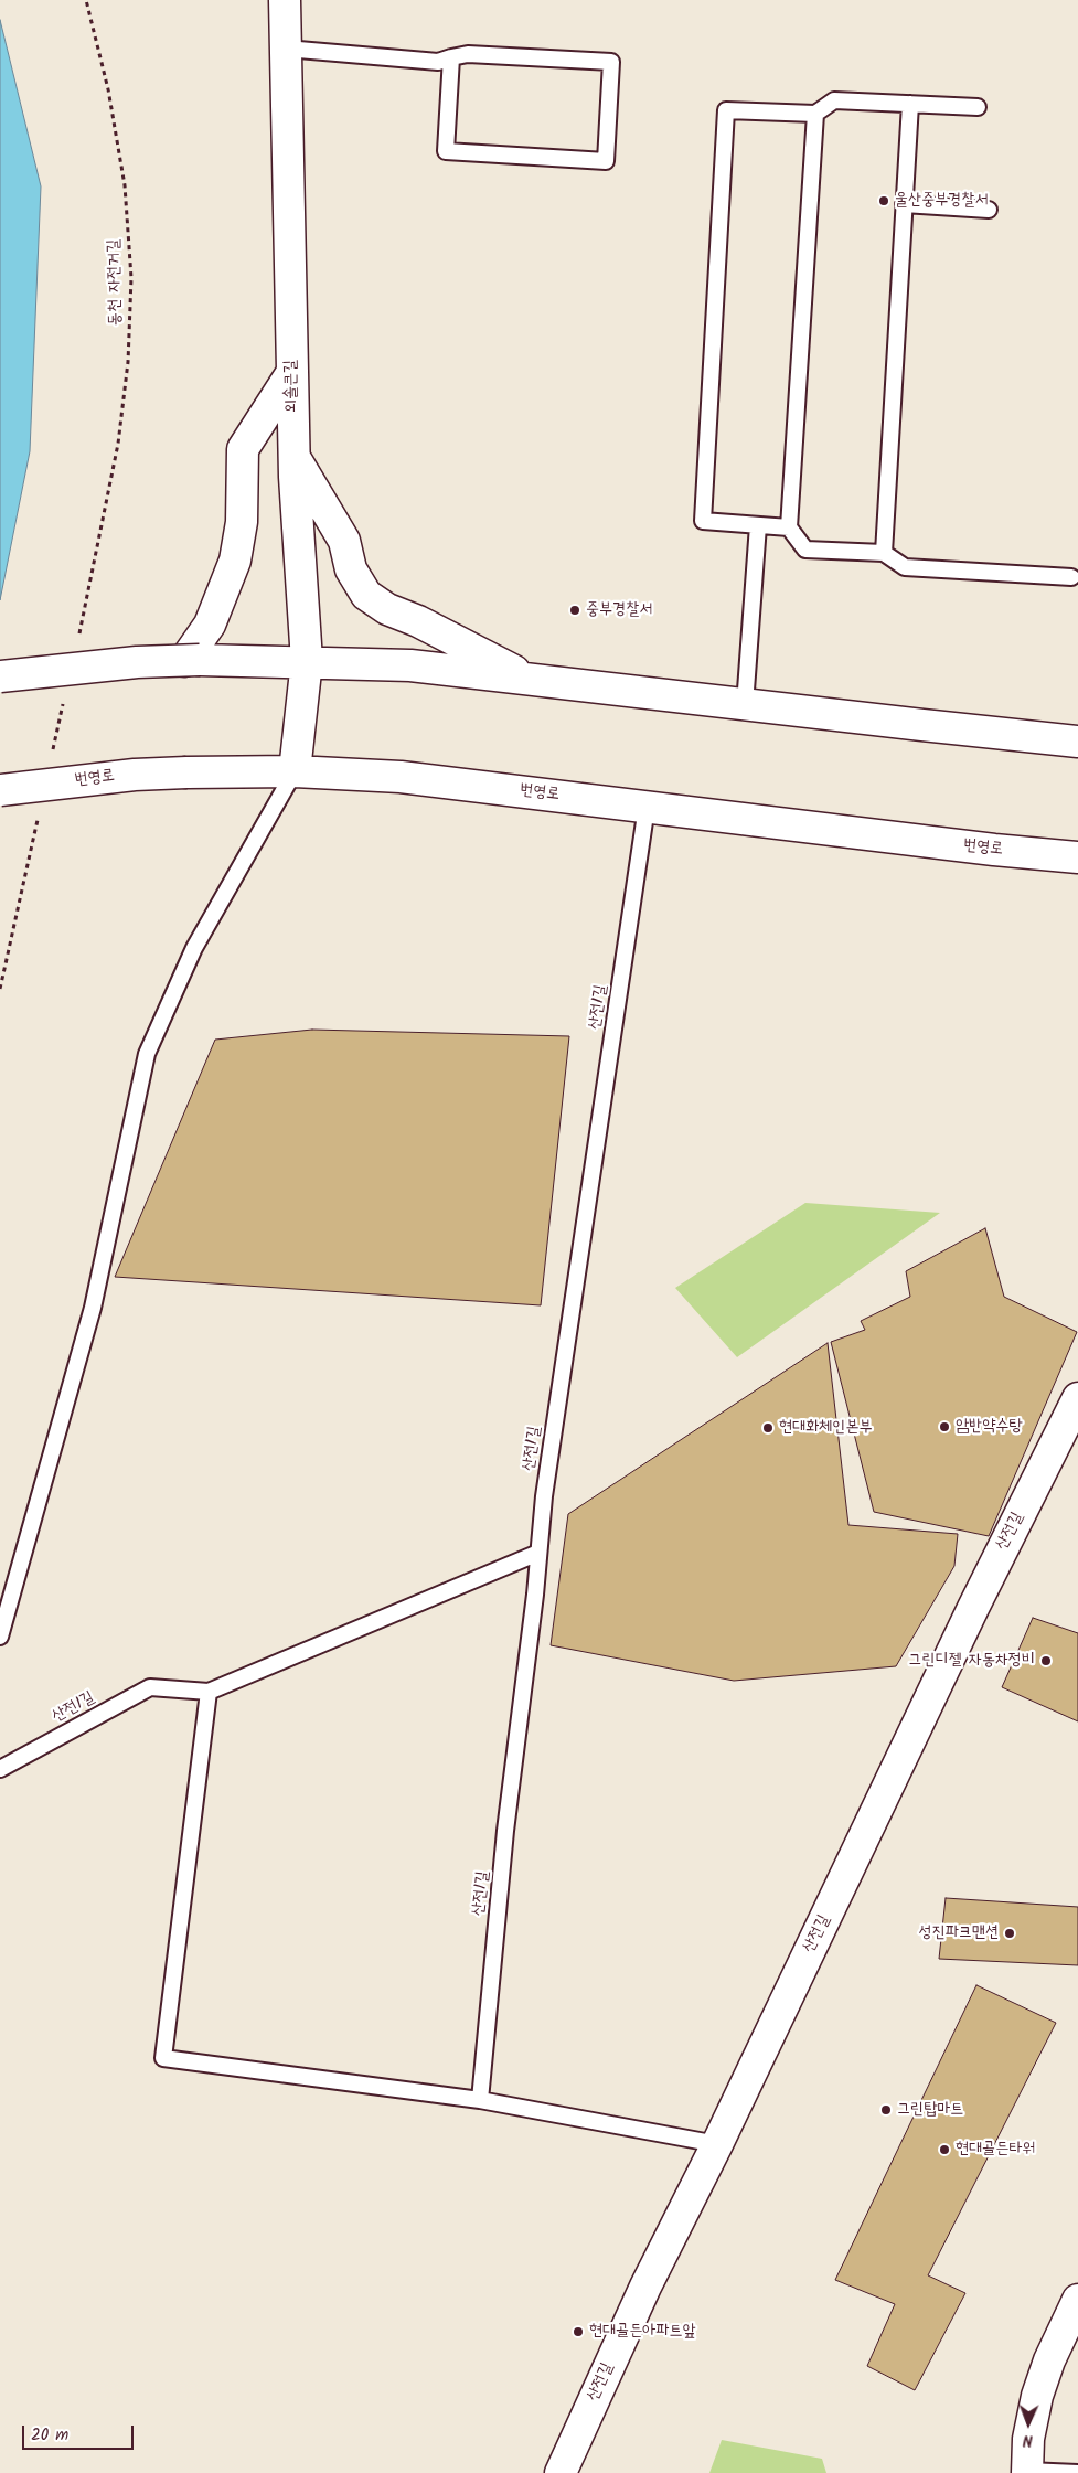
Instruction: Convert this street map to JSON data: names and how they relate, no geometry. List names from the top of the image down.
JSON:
{
  "streets": {
    "main road": ["외솔큰길", "번영로", "산전길"],
    "lane": ["산전1길"],
    "path": ["동천 자전거길"]
  },
  "crossings": [
    ["외솔큰길", "번영로"],
    ["번영로", "산전1길"]
  ],
  "places": [
    "울산중부경찰서",
    "중부경찰서",
    "암반약수탕",
    "현대화체인본부",
    "그린디젤 자동차정비",
    "성진파크맨션",
    "그린탑마트",
    "현대골든타워",
    "현대골든아파트앞"
  ],
  "scale_bar": "20 m",
  "north": "bottom"
}
